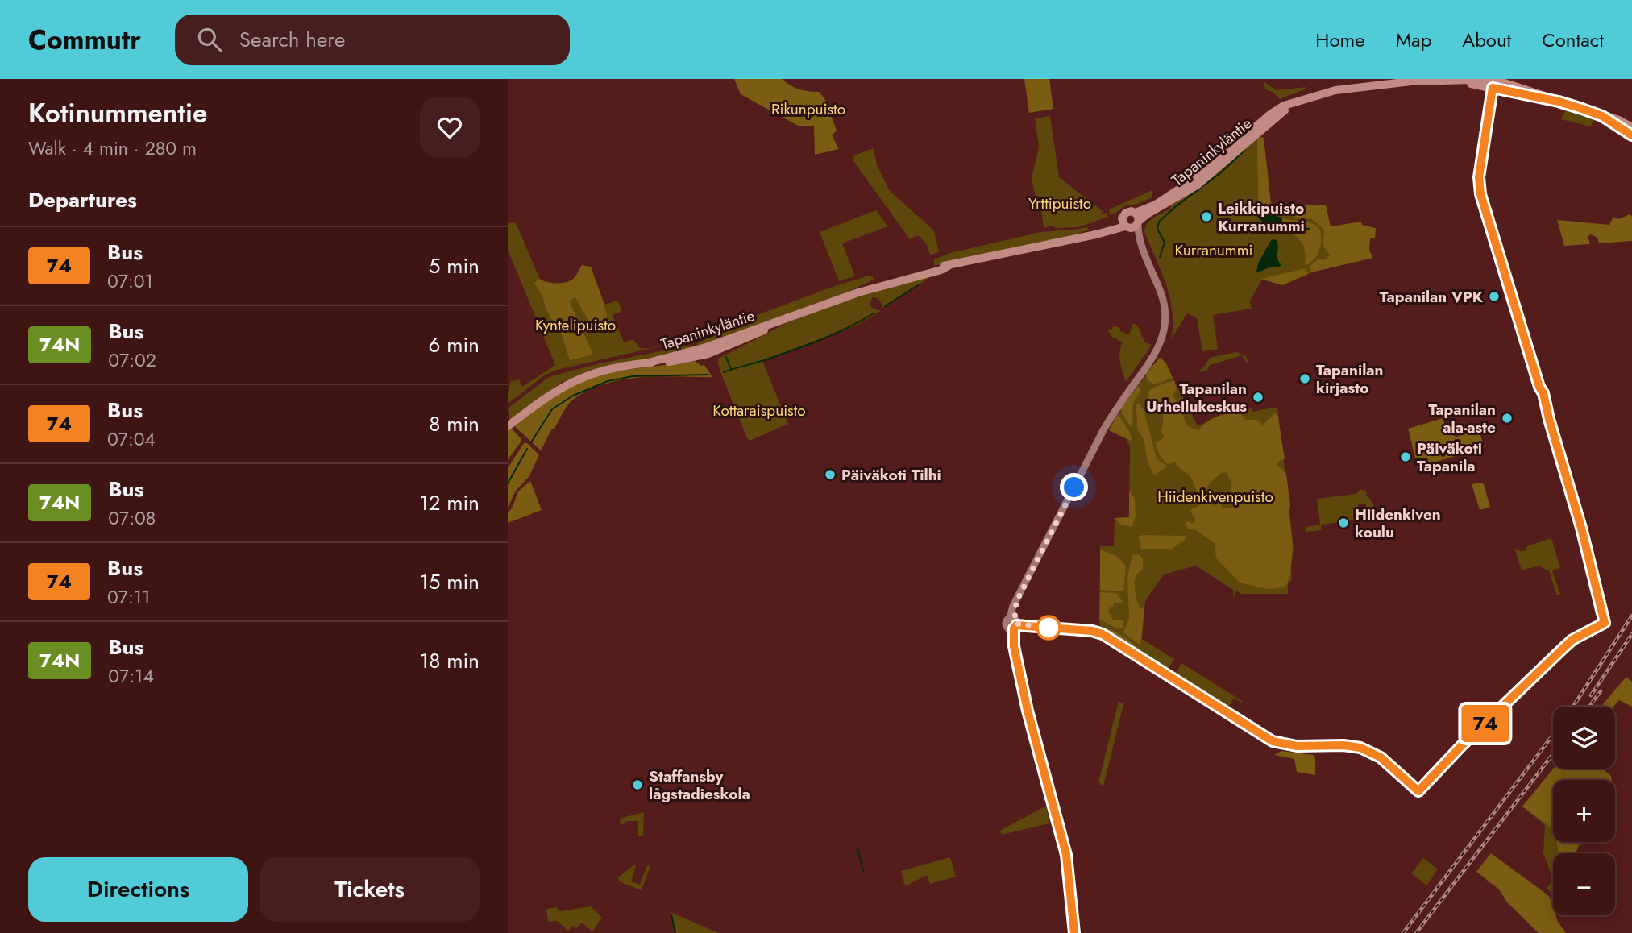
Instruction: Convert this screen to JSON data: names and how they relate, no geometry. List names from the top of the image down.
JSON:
{
  "streets": {
    "main road": ["Tapaninkyläntie"]
  },
  "parks": [
    "Rikunpuisto",
    "Yrttipuisto",
    "Kurranummi",
    "Kyntelipuisto",
    "Kottaraispuisto",
    "Hiidenkivenpuisto"
  ],
  "places": [
    "Leikkipuisto Kurranummi",
    "Tapanilan VPK",
    "Tapanilan kirjasto",
    "Tapanilan Urheilukeskus",
    "Tapanilan ala-aste",
    "Päiväkoti Tapanila",
    "Päiväkoti Tilhi",
    "Hiidenkiven koulu",
    "Staffansby lågstadieskola"
  ],
  "lines": ["bus line 74"],
  "page": {
    "header": "Commutr",
    "search": "Search here",
    "nav": [
      "Home",
      "Map",
      "About",
      "Contact"
    ],
    "heading": [
      ["Kotinummentie", "Walk · 4 min · 280 m"],
      "Departures"
    ],
    "on_map": "74",
    "list": [
      {
        "mark": "74",
        "name": "Bus",
        "note": "07:01",
        "value": "5 min"
      },
      {
        "mark": "74N",
        "name": "Bus",
        "note": "07:02",
        "value": "6 min"
      },
      {
        "mark": "74",
        "name": "Bus",
        "note": "07:04",
        "value": "8 min"
      },
      {
        "mark": "74N",
        "name": "Bus",
        "note": "07:08",
        "value": "12 min"
      },
      {
        "mark": "74",
        "name": "Bus",
        "note": "07:11",
        "value": "15 min"
      },
      {
        "mark": "74N",
        "name": "Bus",
        "note": "07:14",
        "value": "18 min"
      }
    ],
    "map_buttons": ["+", "−"],
    "buttons": ["Directions", "Tickets"]
  }
}
